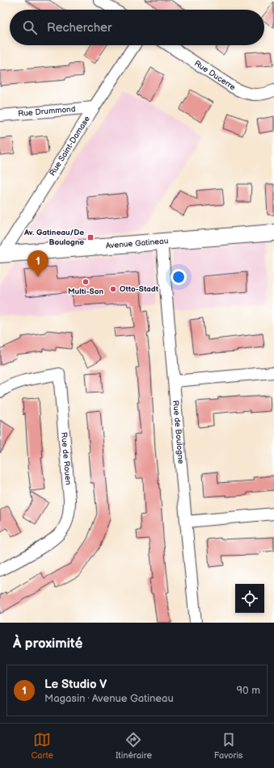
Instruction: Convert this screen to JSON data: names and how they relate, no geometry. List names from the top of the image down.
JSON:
{
  "streets": {
    "street": [
      "Rue Ducerre",
      "Rue Drummond",
      "Rue Saint-Damase",
      "Avenue Gatineau",
      "Rue de Boulogne",
      "Rue de Rouen"
    ]
  },
  "crossings": [
    ["Rue Drummond", "Rue Saint-Damase"],
    ["Rue Saint-Damase", "Avenue Gatineau"],
    ["Avenue Gatineau", "Rue de Boulogne"]
  ],
  "places": {
    "transit": ["Av. Gatineau/De Boulogne"],
    "other": ["Multi-Son", "Otto-Stadt"]
  },
  "page": {
    "search": "Rechercher",
    "pins": "1",
    "heading": "À proximité",
    "list": [
      {
        "mark": "1",
        "name": "Le Studio V",
        "note": "Magasin · Avenue Gatineau",
        "value": "90 m"
      }
    ],
    "nav": ["Carte", "Itinéraire", "Favoris"]
  }
}
